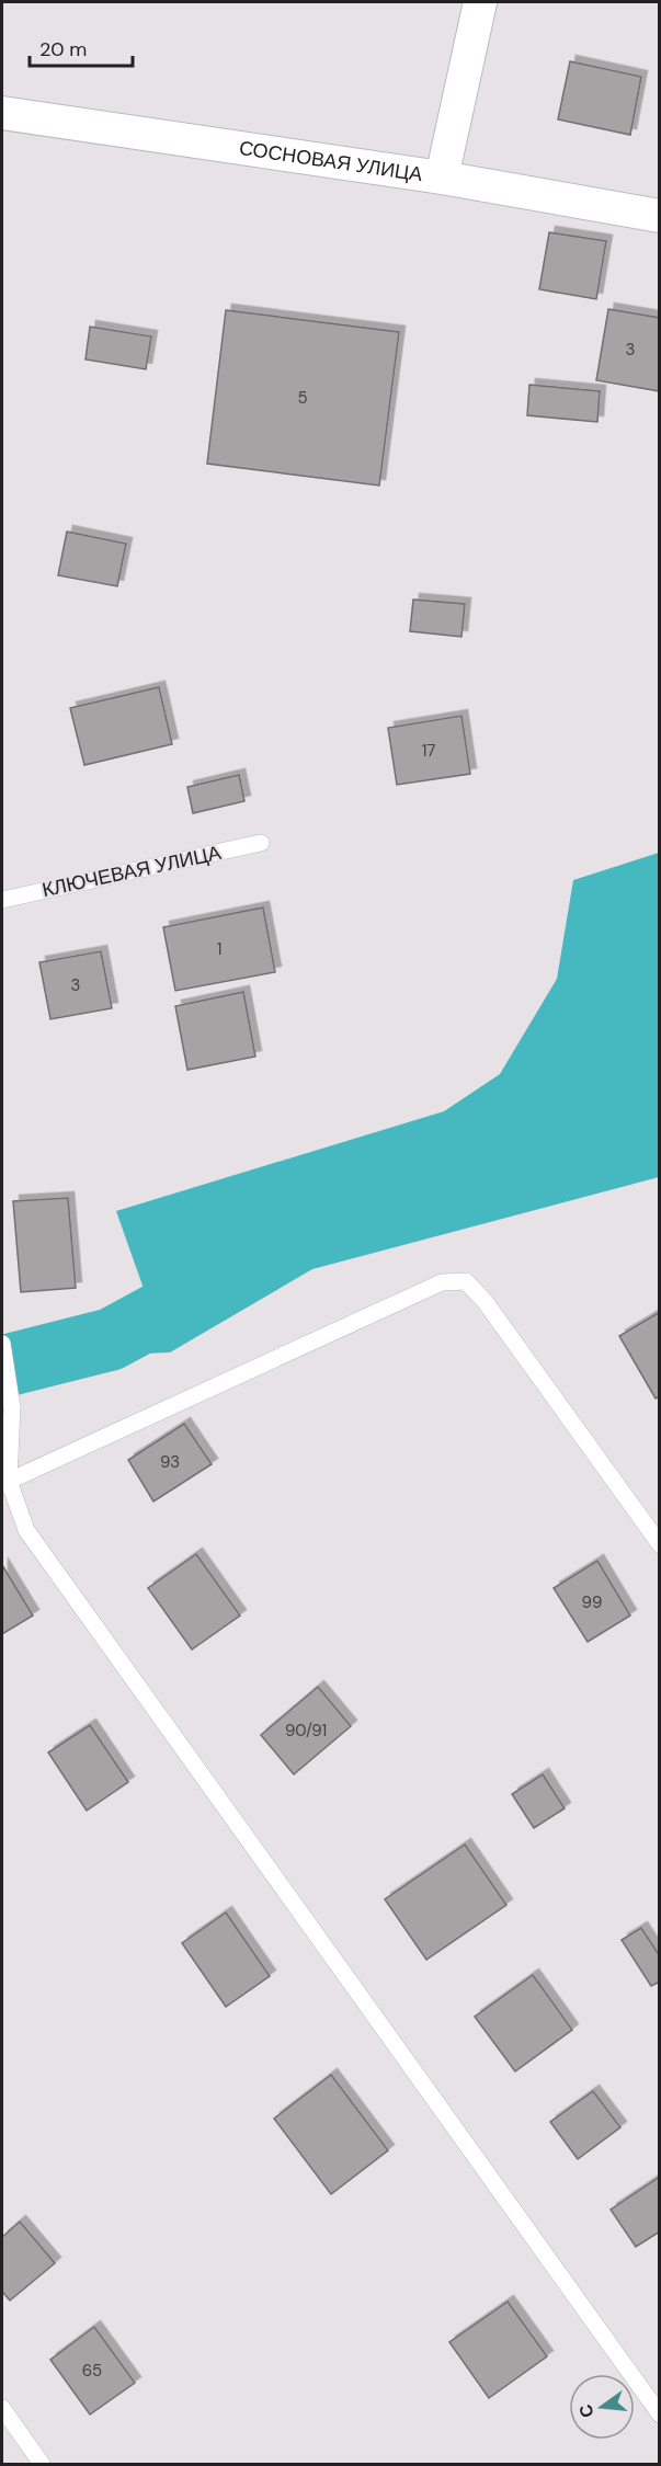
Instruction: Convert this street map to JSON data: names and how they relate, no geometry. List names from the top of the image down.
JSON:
{
  "streets": {
    "street": ["СОСНОВАЯ УЛИЦА"],
    "lane": ["КЛЮЧЕВАЯ УЛИЦА"]
  },
  "house_numbers": [
    "3",
    "5",
    "17",
    "1",
    "3",
    "93",
    "99",
    "90/91",
    "65"
  ],
  "scale_bar": "20 m",
  "north": "left"
}
